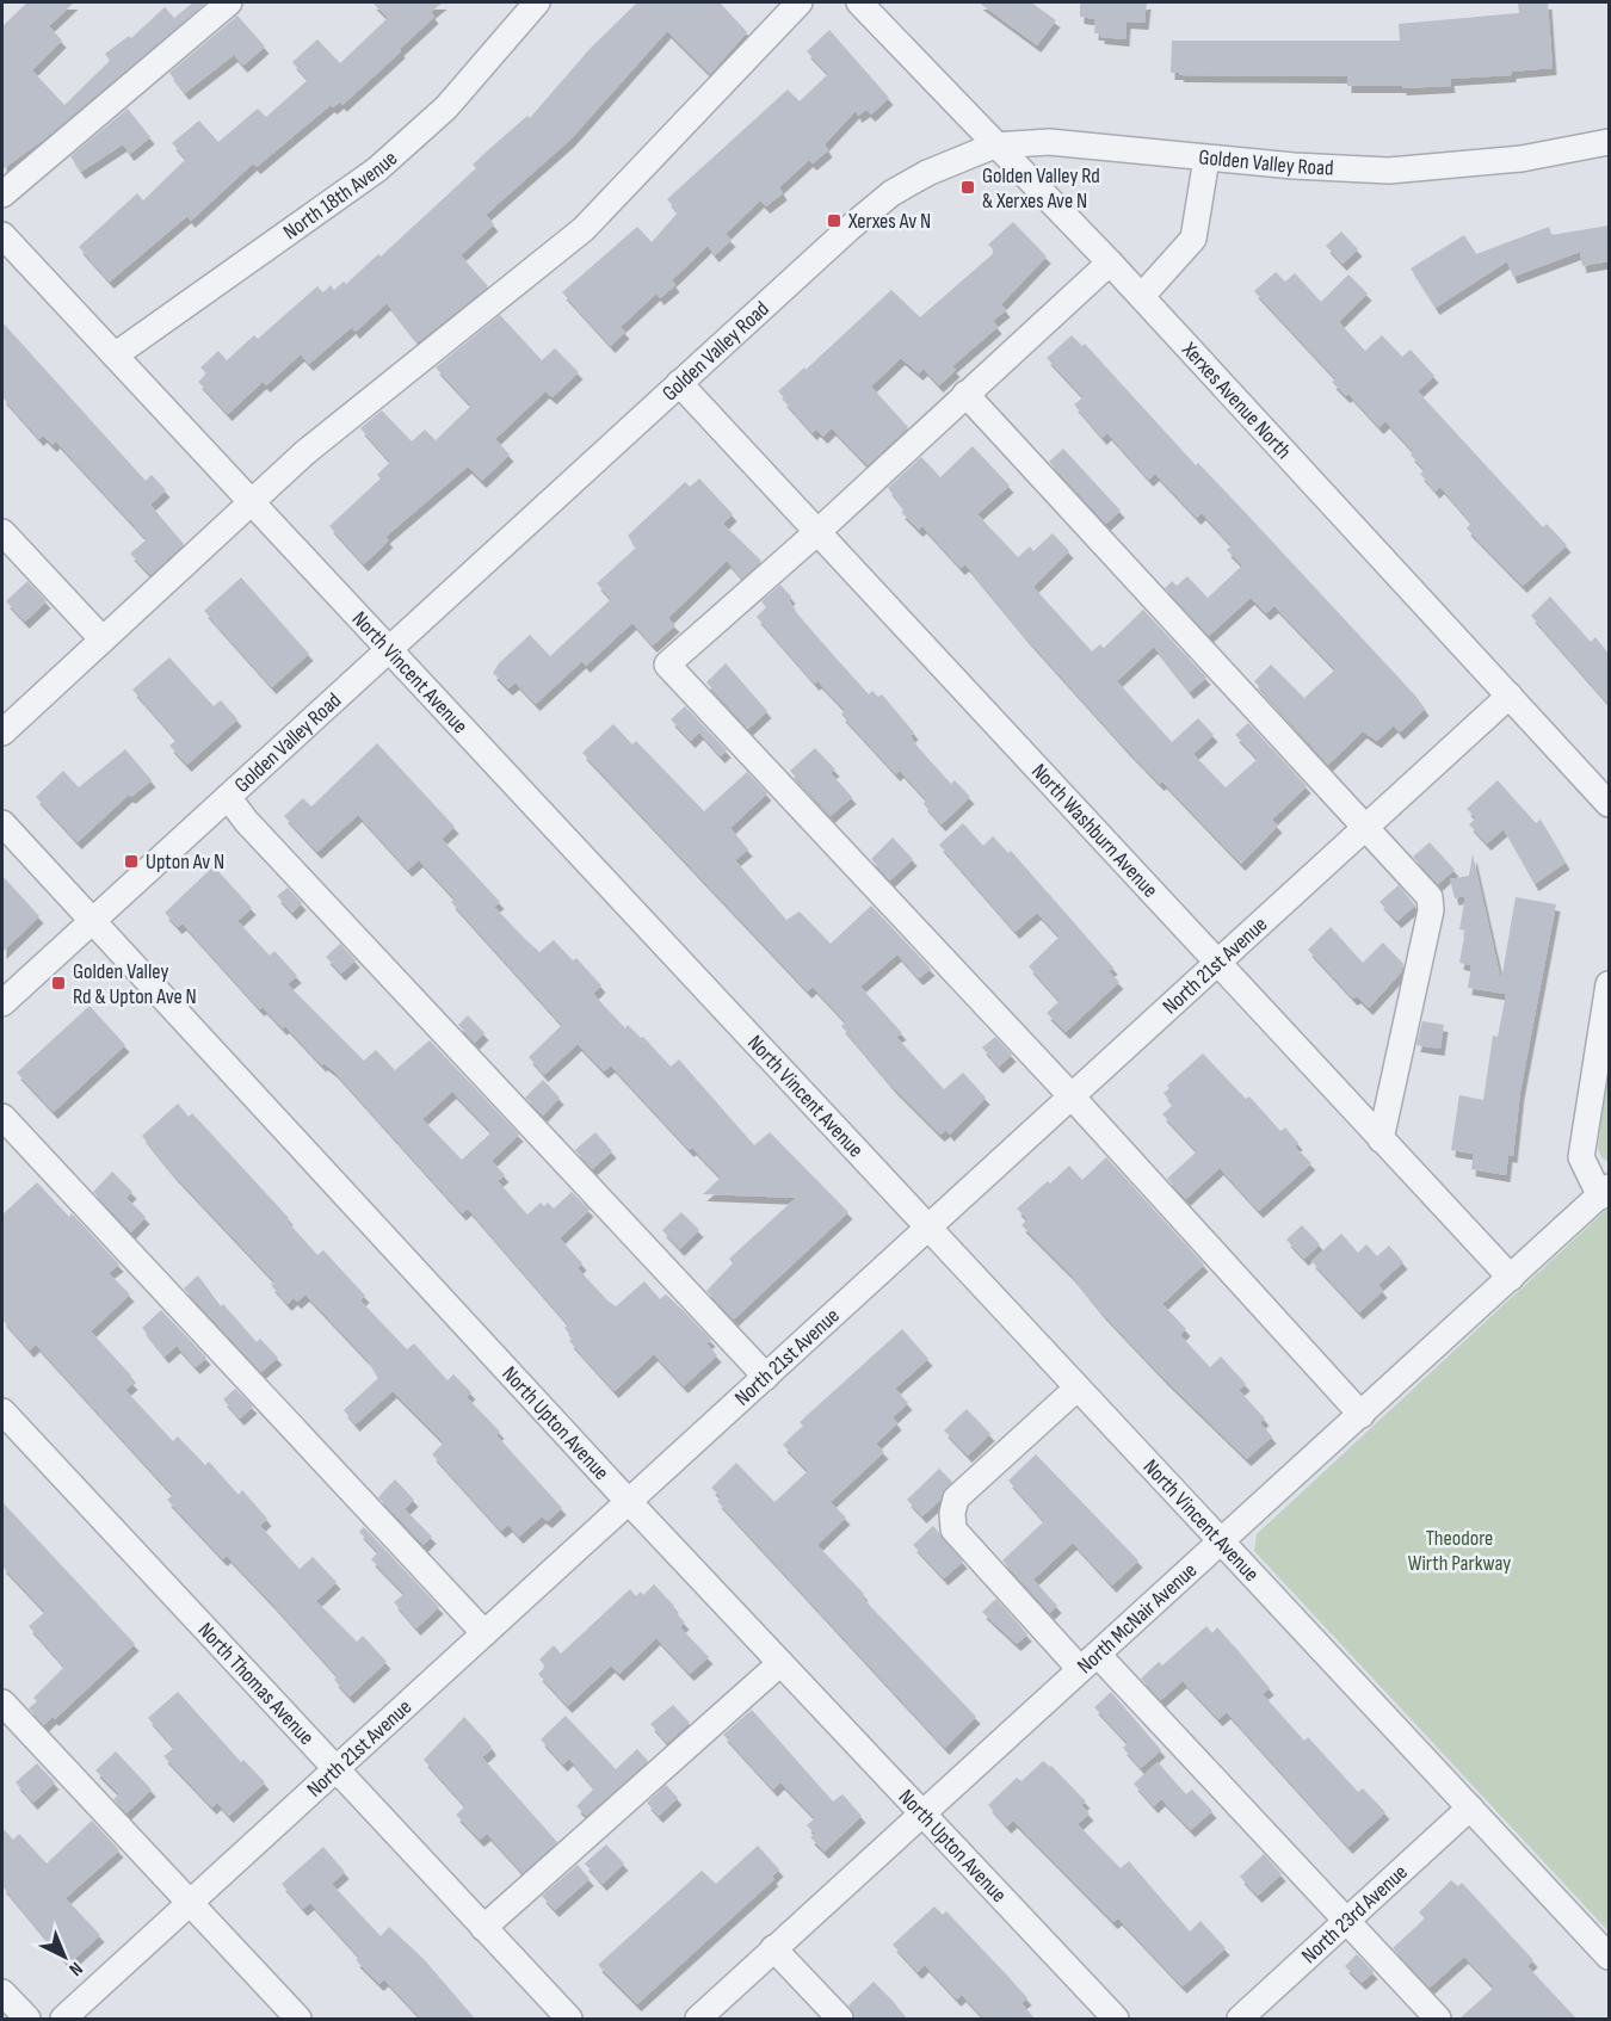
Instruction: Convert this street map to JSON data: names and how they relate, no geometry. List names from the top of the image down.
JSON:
{
  "streets": {
    "street": [
      "Golden Valley Road",
      "North 18th Avenue",
      "Xerxes Avenue North",
      "North Vincent Avenue",
      "North Washburn Avenue",
      "North 21st Avenue",
      "North Upton Avenue",
      "North McNair Avenue",
      "North Thomas Avenue",
      "North 23rd Avenue"
    ]
  },
  "crossings": [
    ["Golden Valley Road", "Xerxes Avenue North"],
    ["Golden Valley Road", "North Vincent Avenue"],
    ["Golden Valley Road", "North Washburn Avenue"],
    ["Golden Valley Road", "North Upton Avenue"],
    ["North 18th Avenue", "North Vincent Avenue"],
    ["Xerxes Avenue North", "North 21st Avenue"],
    ["North Vincent Avenue", "North 21st Avenue"],
    ["North Vincent Avenue", "North McNair Avenue"],
    ["North Vincent Avenue", "North 23rd Avenue"],
    ["North Washburn Avenue", "North 21st Avenue"],
    ["North Washburn Avenue", "North McNair Avenue"],
    ["North 21st Avenue", "North Upton Avenue"],
    ["North 21st Avenue", "North Thomas Avenue"],
    ["North Upton Avenue", "North McNair Avenue"]
  ],
  "parks": ["Theodore Wirth Parkway"],
  "places": {
    "transit": [
      "Golden Valley Rd & Xerxes Ave N",
      "Xerxes Av N",
      "Upton Av N",
      "Golden Valley Rd & Upton Ave N"
    ]
  },
  "north": "bottom right"
}
